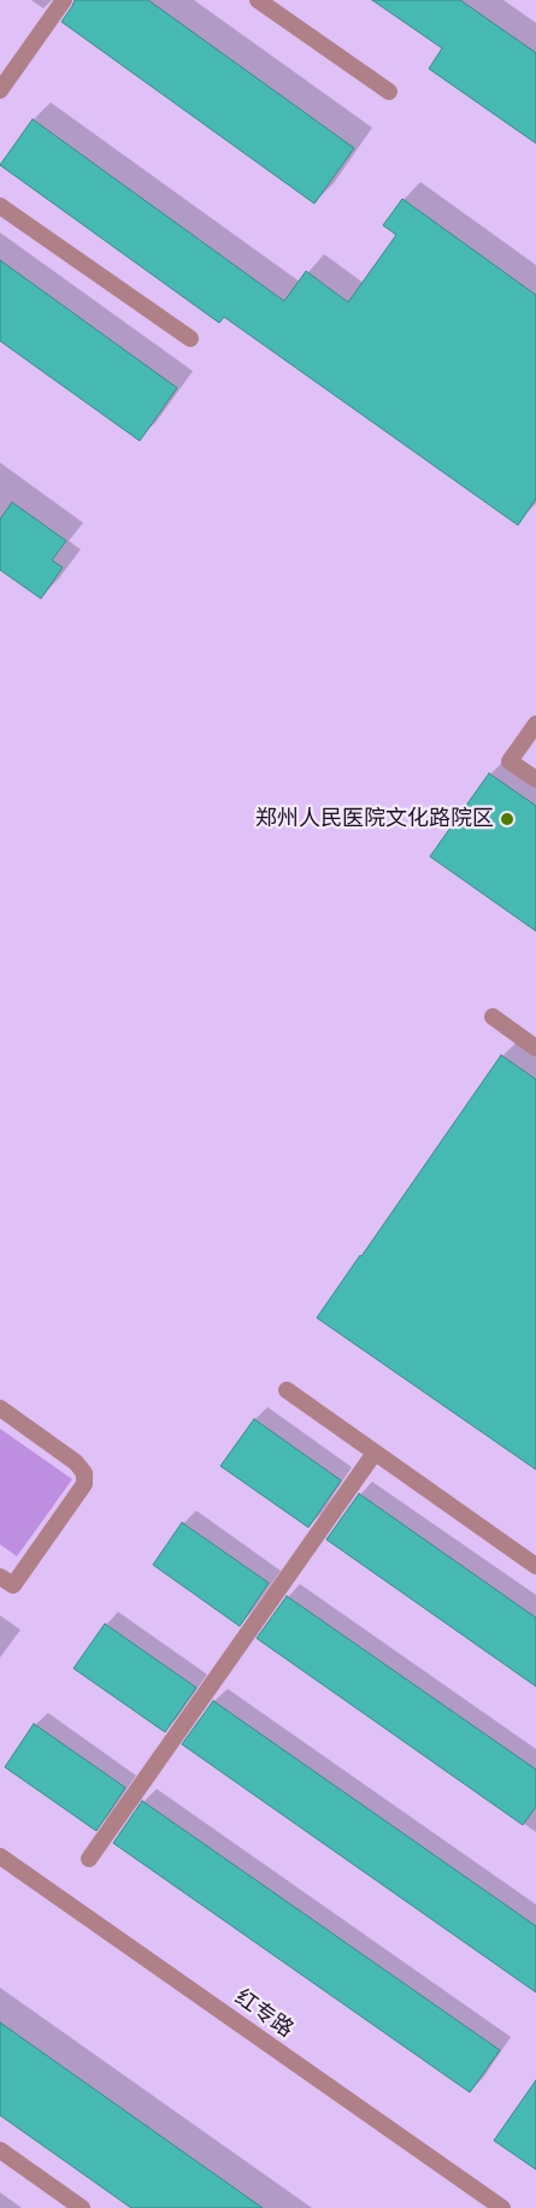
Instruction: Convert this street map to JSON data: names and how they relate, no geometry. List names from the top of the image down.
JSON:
{
  "streets": {
    "street": ["红专路"]
  },
  "places": ["郑州人民医院文化路院区"]
}
